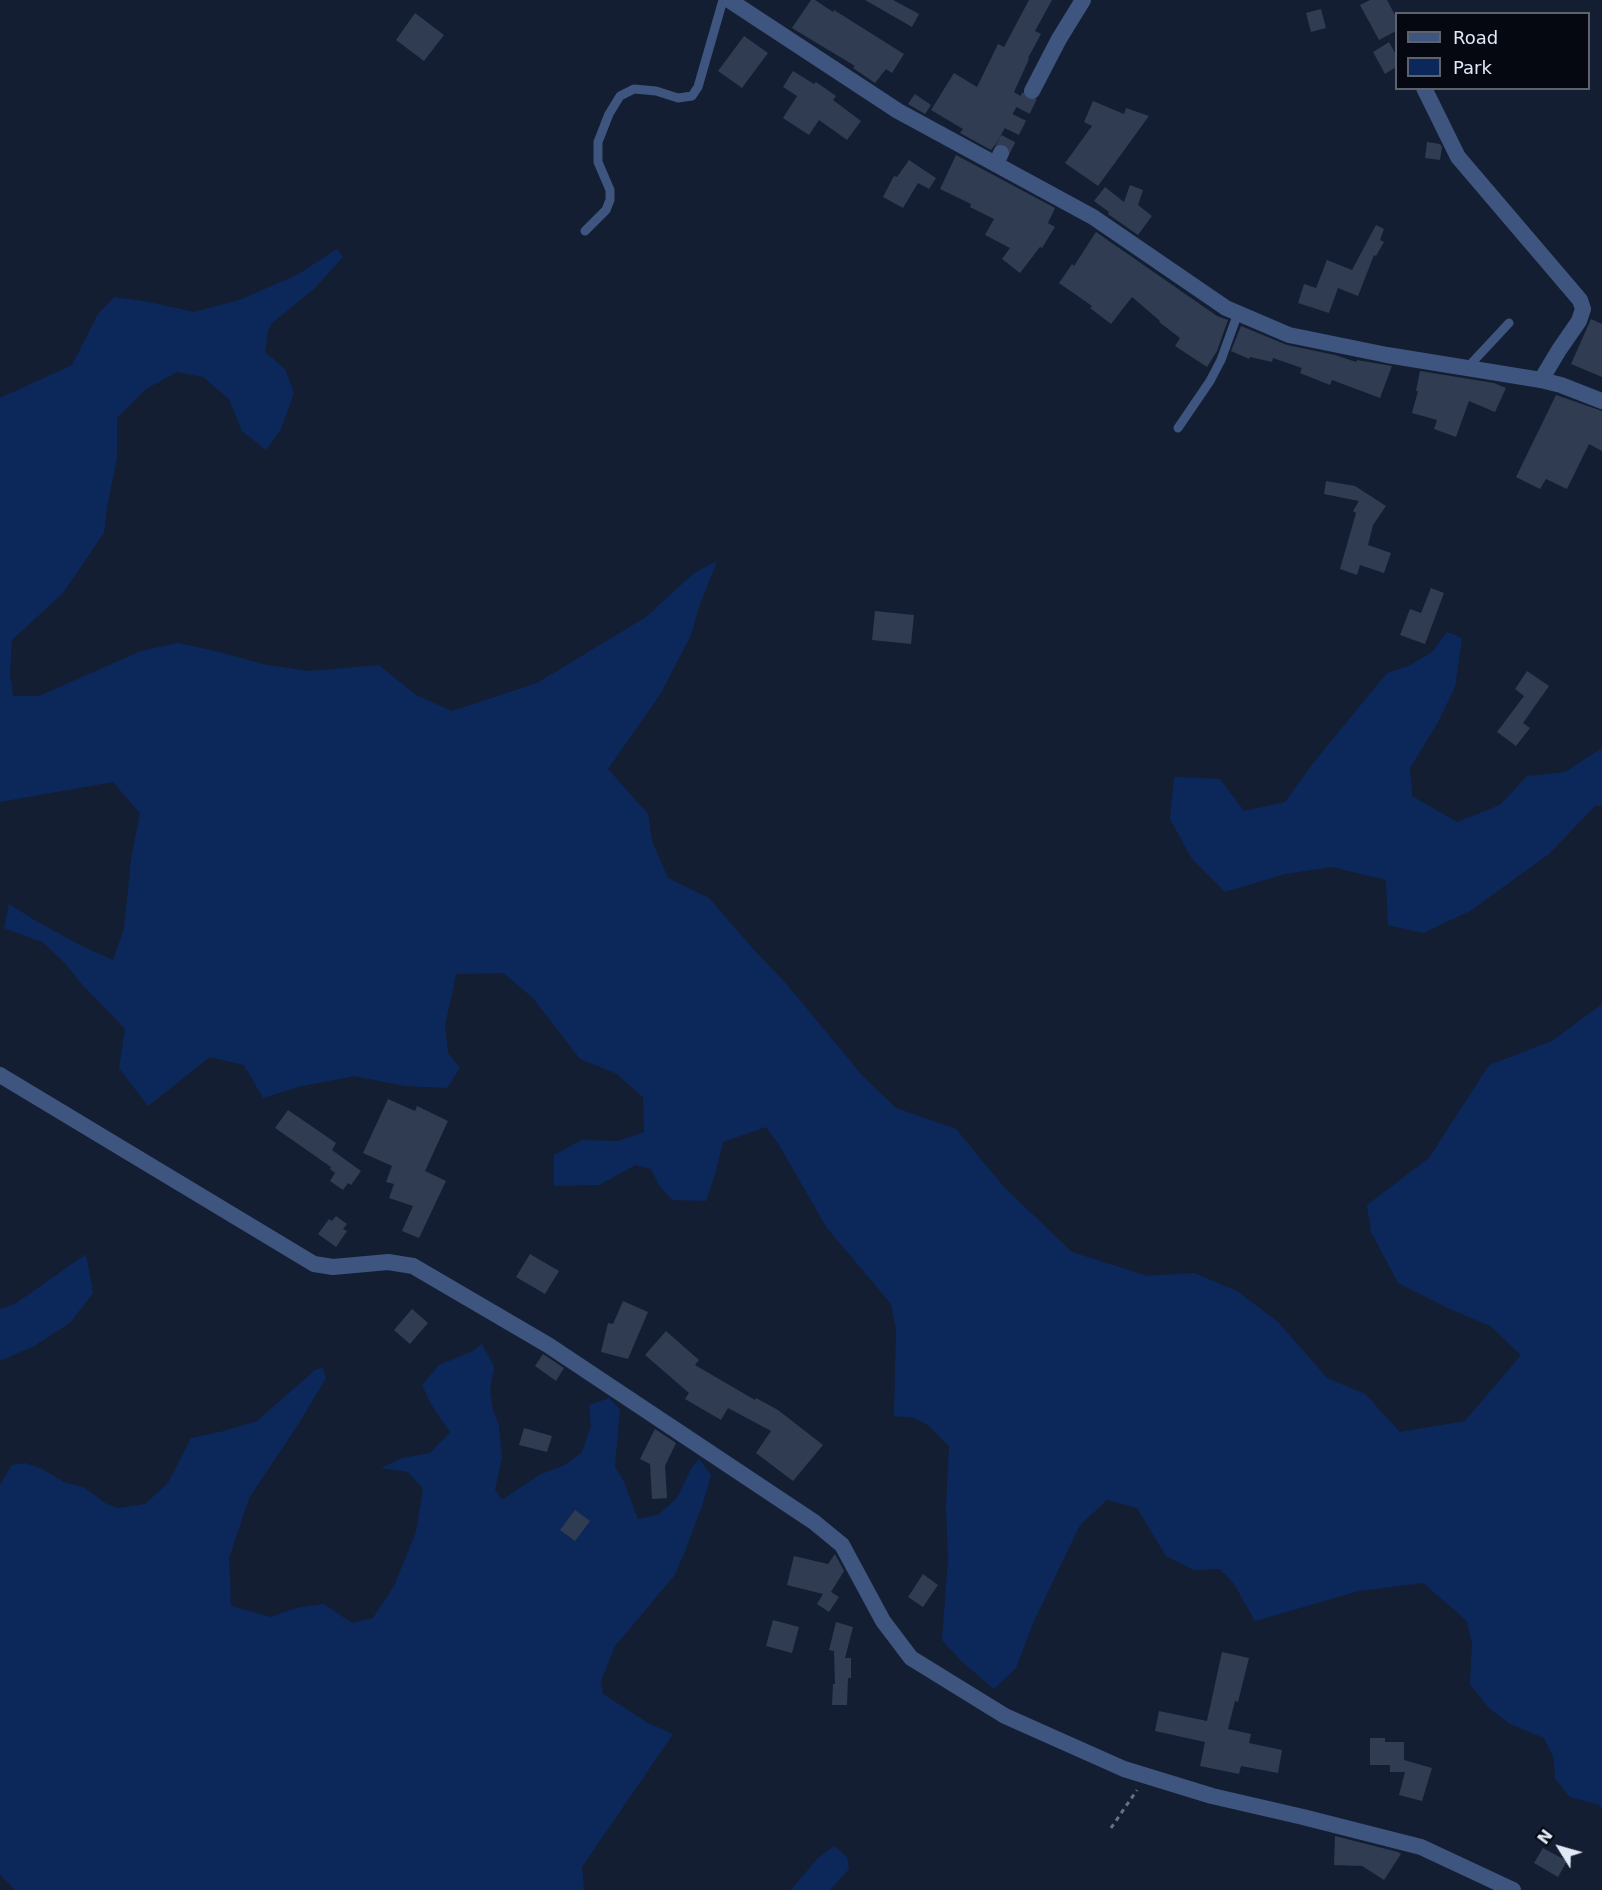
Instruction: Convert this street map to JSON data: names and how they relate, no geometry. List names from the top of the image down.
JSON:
{
  "legend": ["Road", "Park"],
  "north": "top left"
}
